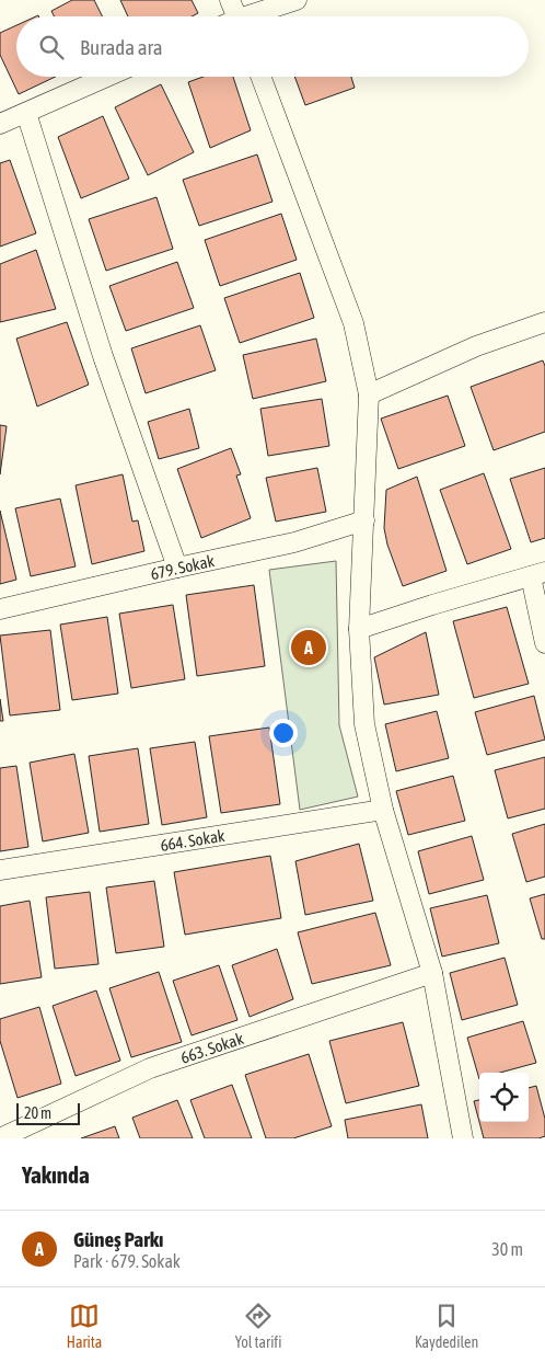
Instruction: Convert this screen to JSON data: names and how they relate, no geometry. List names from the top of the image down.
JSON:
{
  "streets": {
    "street": ["679. Sokak", "664. Sokak", "663. Sokak"]
  },
  "scale_bar": "20 m",
  "page": {
    "search": "Burada ara",
    "pins": "A",
    "scale": "20 m",
    "heading": "Yakında",
    "list": [
      {
        "mark": "A",
        "name": "Güneş Parkı",
        "note": "Park · 679. Sokak",
        "value": "30 m"
      }
    ],
    "nav": ["Harita", "Yol tarifi", "Kaydedilen"]
  }
}
